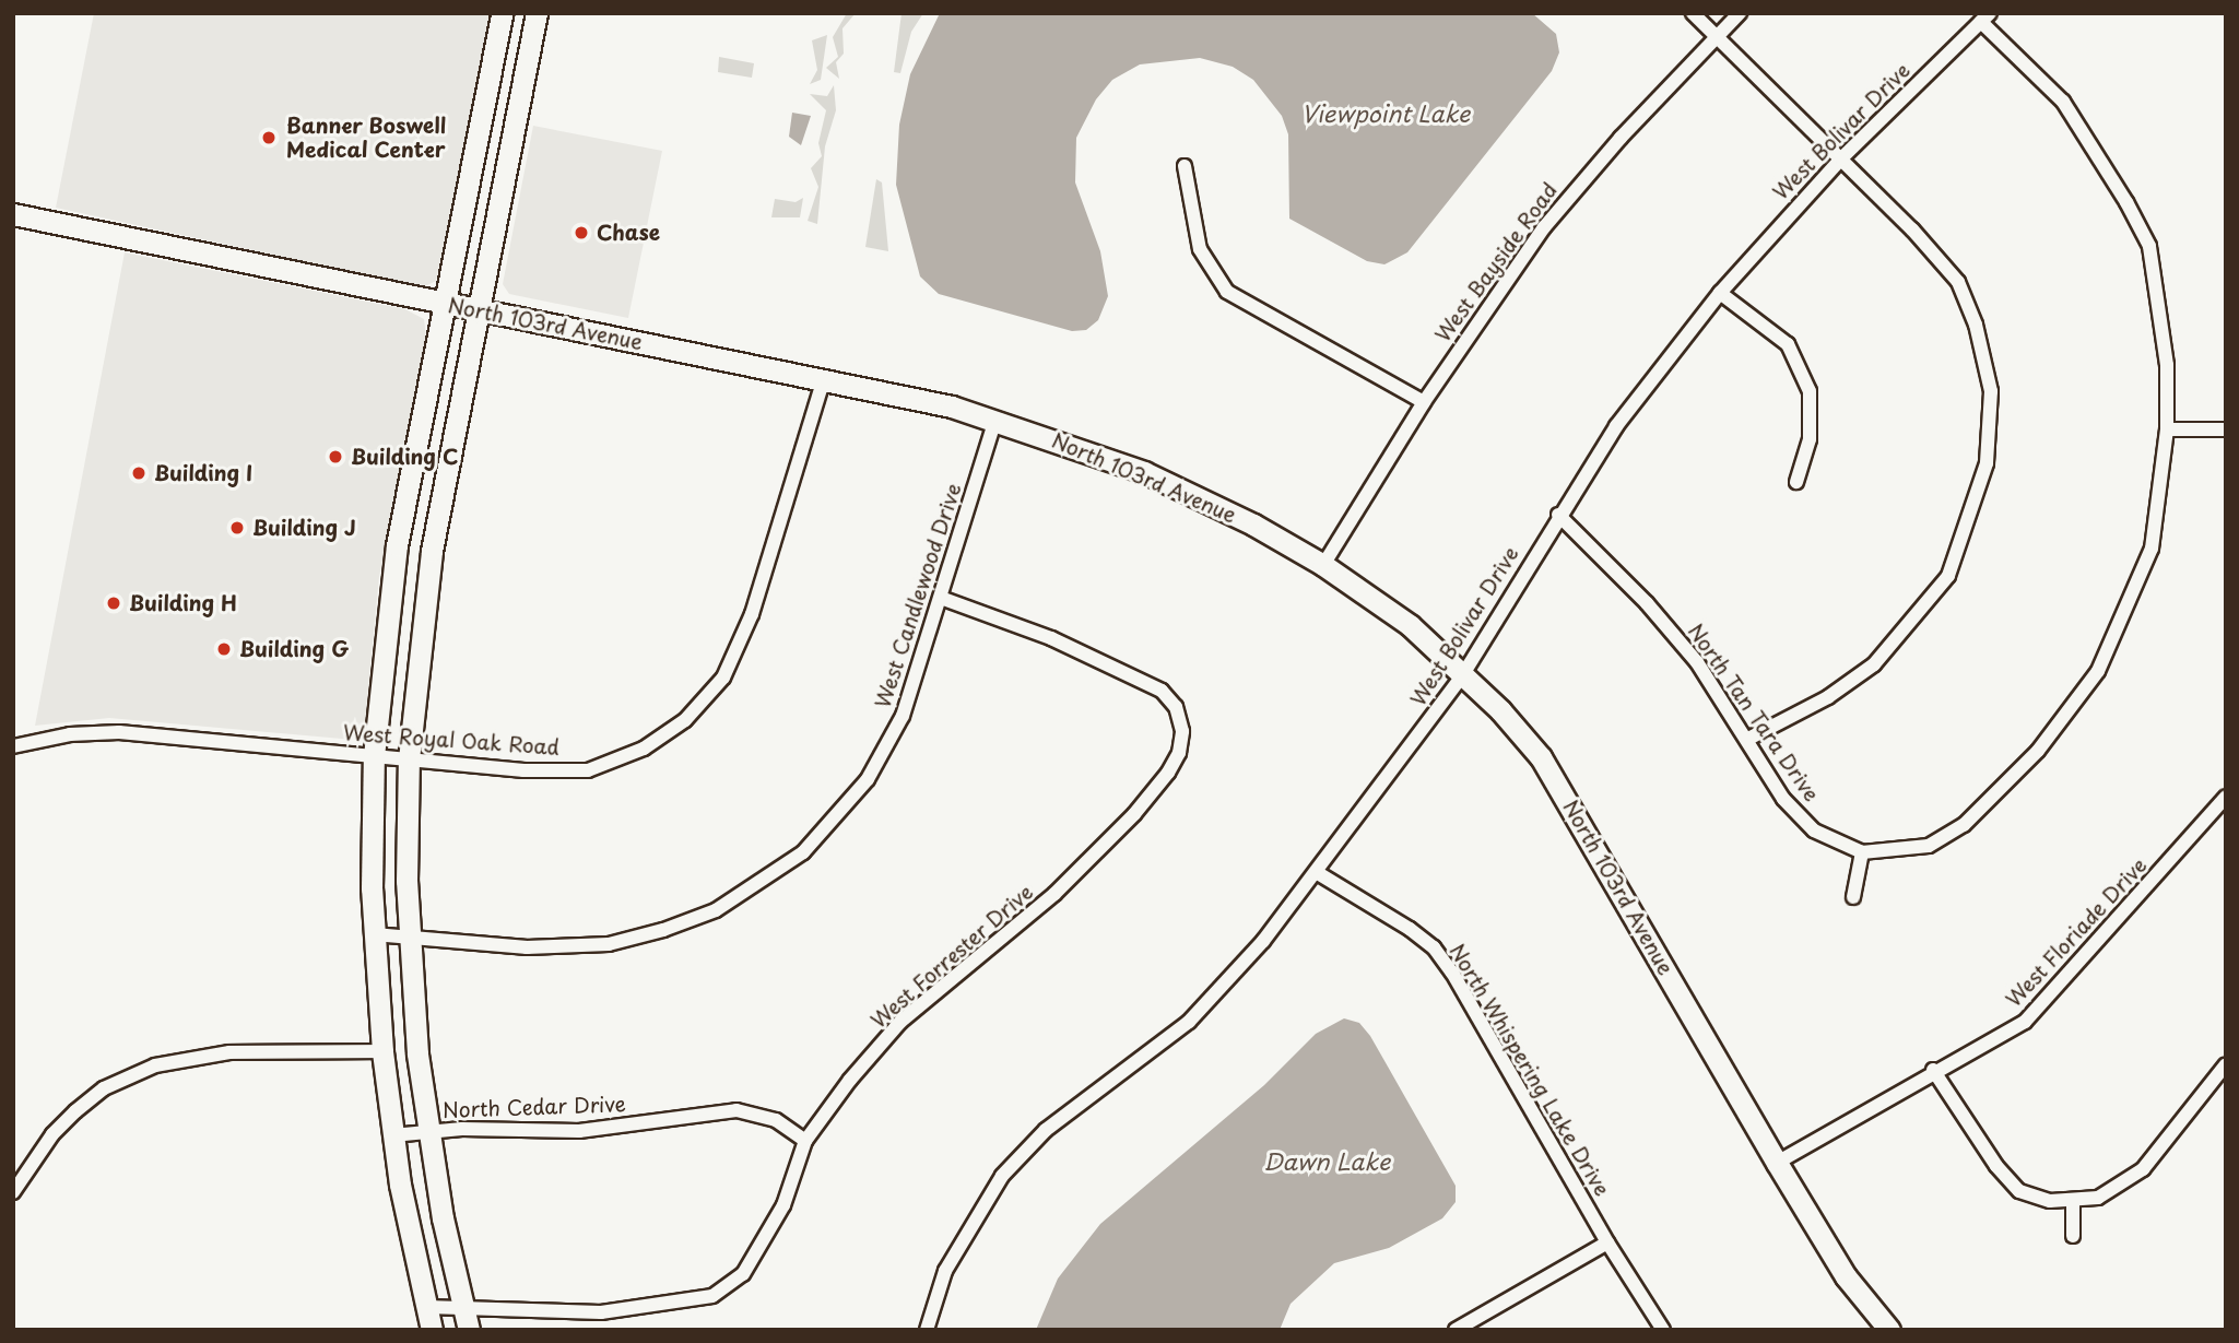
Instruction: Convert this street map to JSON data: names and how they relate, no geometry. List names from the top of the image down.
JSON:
{
  "streets": {
    "street": [
      "West Bolivar Drive",
      "West Bayside Road",
      "North 103rd Avenue",
      "West Candlewood Drive",
      "North Tan Tara Drive",
      "West Royal Oak Road",
      "West Floriade Drive",
      "West Forrester Drive",
      "North Whispering Lake Drive",
      "North Cedar Drive"
    ]
  },
  "crossings": [
    ["West Bolivar Drive", "North 103rd Avenue"],
    ["West Bolivar Drive", "North Tan Tara Drive"],
    ["West Bolivar Drive", "North Whispering Lake Drive"],
    ["West Bayside Road", "North 103rd Avenue"],
    ["North 103rd Avenue", "West Candlewood Drive"],
    ["North 103rd Avenue", "West Royal Oak Road"],
    ["North 103rd Avenue", "West Floriade Drive"],
    ["West Candlewood Drive", "West Forrester Drive"],
    ["West Forrester Drive", "North Cedar Drive"]
  ],
  "water": ["Viewpoint Lake", "Dawn Lake"],
  "places": [
    "Banner Boswell Medical Center",
    "Chase",
    "Building C",
    "Building I",
    "Building J",
    "Building H",
    "Building G"
  ]
}
